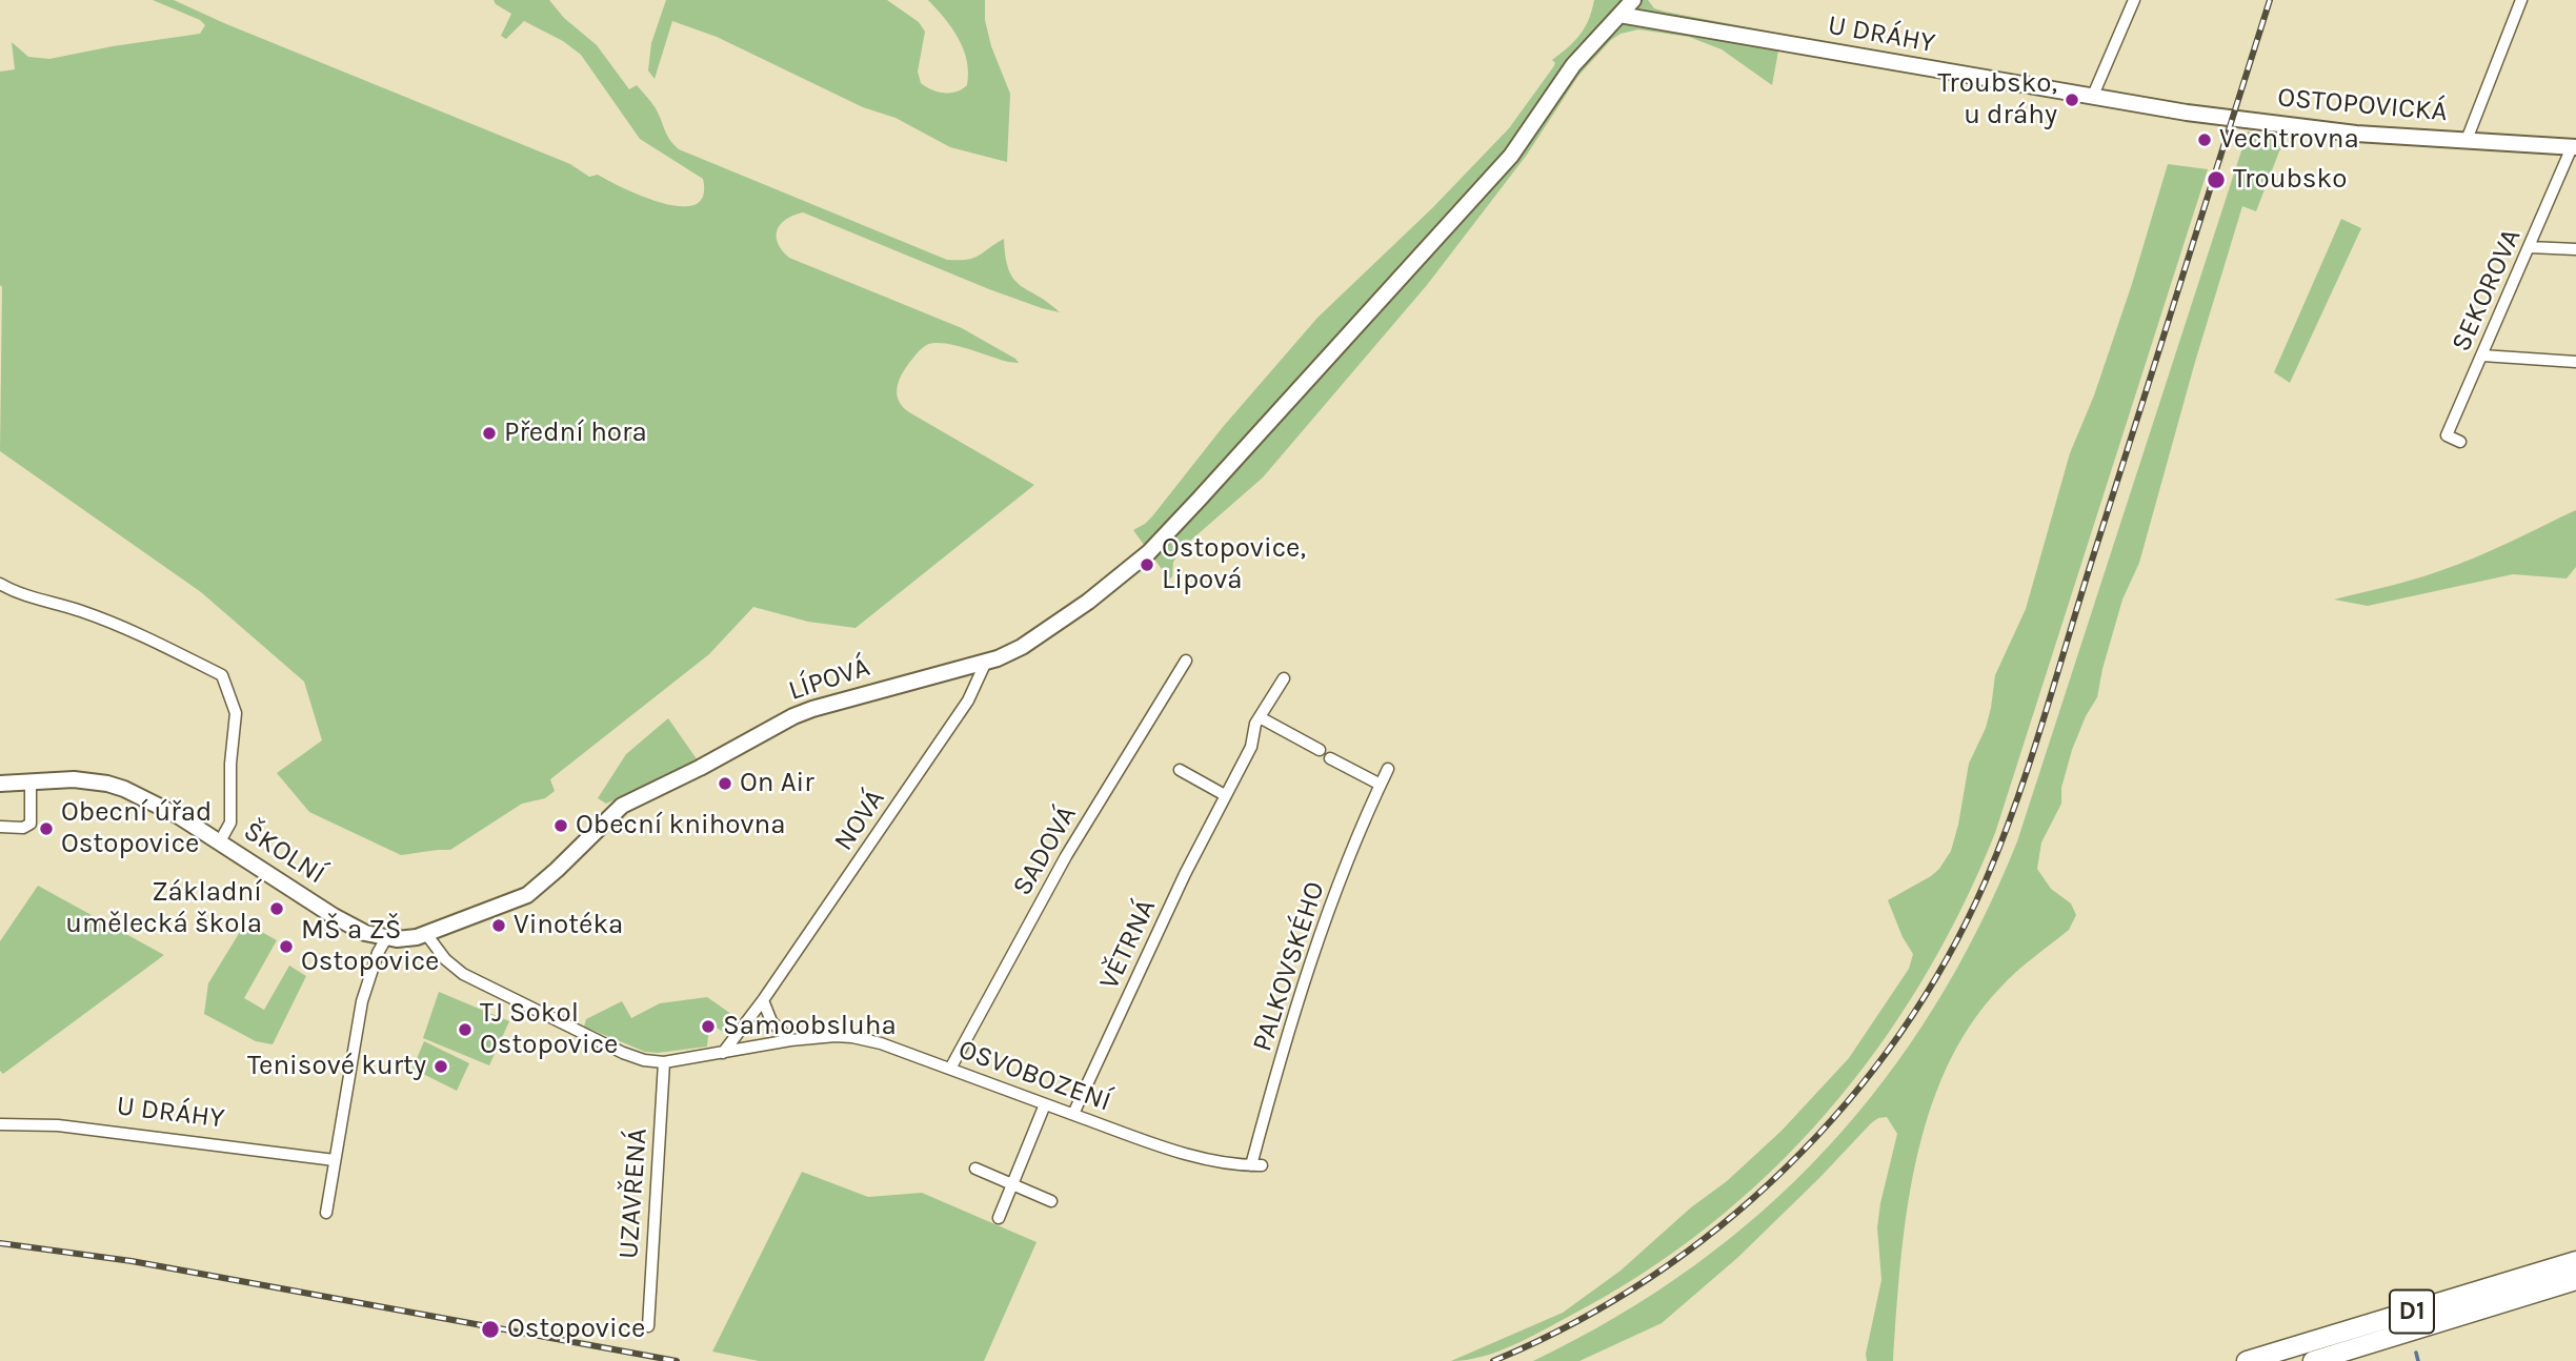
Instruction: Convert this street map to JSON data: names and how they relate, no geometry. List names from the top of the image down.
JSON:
{
  "streets": {
    "highway": ["D1"],
    "street": [
      "U DRÁHY",
      "OSTOPOVICKÁ",
      "SEKOROVA",
      "LÍPOVÁ",
      "NOVÁ",
      "SADOVÁ",
      "ŠKOLNÍ",
      "VĚTRNÁ",
      "PALKOVSKÉHO",
      "OSVOBOZENÍ",
      "UZAVŘENÁ"
    ]
  },
  "crossings": [
    ["U DRÁHY", "OSTOPOVICKÁ"],
    ["U DRÁHY", "LÍPOVÁ"],
    ["OSTOPOVICKÁ", "SEKOROVA"],
    ["LÍPOVÁ", "NOVÁ"],
    ["LÍPOVÁ", "ŠKOLNÍ"],
    ["NOVÁ", "OSVOBOZENÍ"],
    ["SADOVÁ", "OSVOBOZENÍ"],
    ["ŠKOLNÍ", "OSVOBOZENÍ"],
    ["VĚTRNÁ", "OSVOBOZENÍ"],
    ["PALKOVSKÉHO", "OSVOBOZENÍ"],
    ["OSVOBOZENÍ", "UZAVŘENÁ"]
  ],
  "places": [
    "Troubsko, u dráhy",
    "Vechtrovna",
    "Troubsko",
    "Přední hora",
    "Ostopovice, Lipová",
    "On Air",
    "Obecní knihovna",
    "Obecní úřad Ostopovice",
    "Základní umělecká škola",
    "Vinotéka",
    "MŠ a ZŠ Ostopovice",
    "Samoobsluha",
    "TJ Sokol Ostopovice",
    "Tenisové kurty",
    "Ostopovice"
  ]
}
